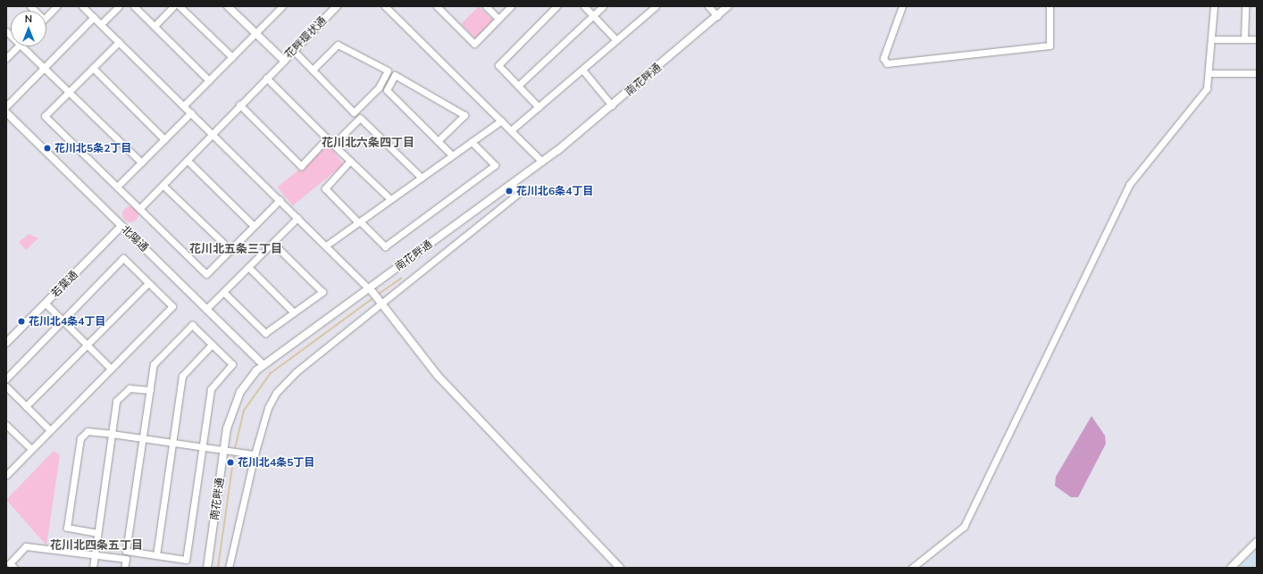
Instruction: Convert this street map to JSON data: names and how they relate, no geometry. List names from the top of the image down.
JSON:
{
  "streets": {
    "street": [
      "花畔環状通",
      "南花畔通",
      "北陽通",
      "若葉通"
    ]
  },
  "crossings": [
    ["南花畔通", "北陽通"],
    ["北陽通", "若葉通"]
  ],
  "districts": ["花川北六条四丁目", "花川北五条三丁目", "花川北四条五丁目"],
  "places": [
    "花川北5条2丁目",
    "花川北6条4丁目",
    "花川北4条4丁目",
    "花川北4条5丁目"
  ],
  "north": "top"
}
